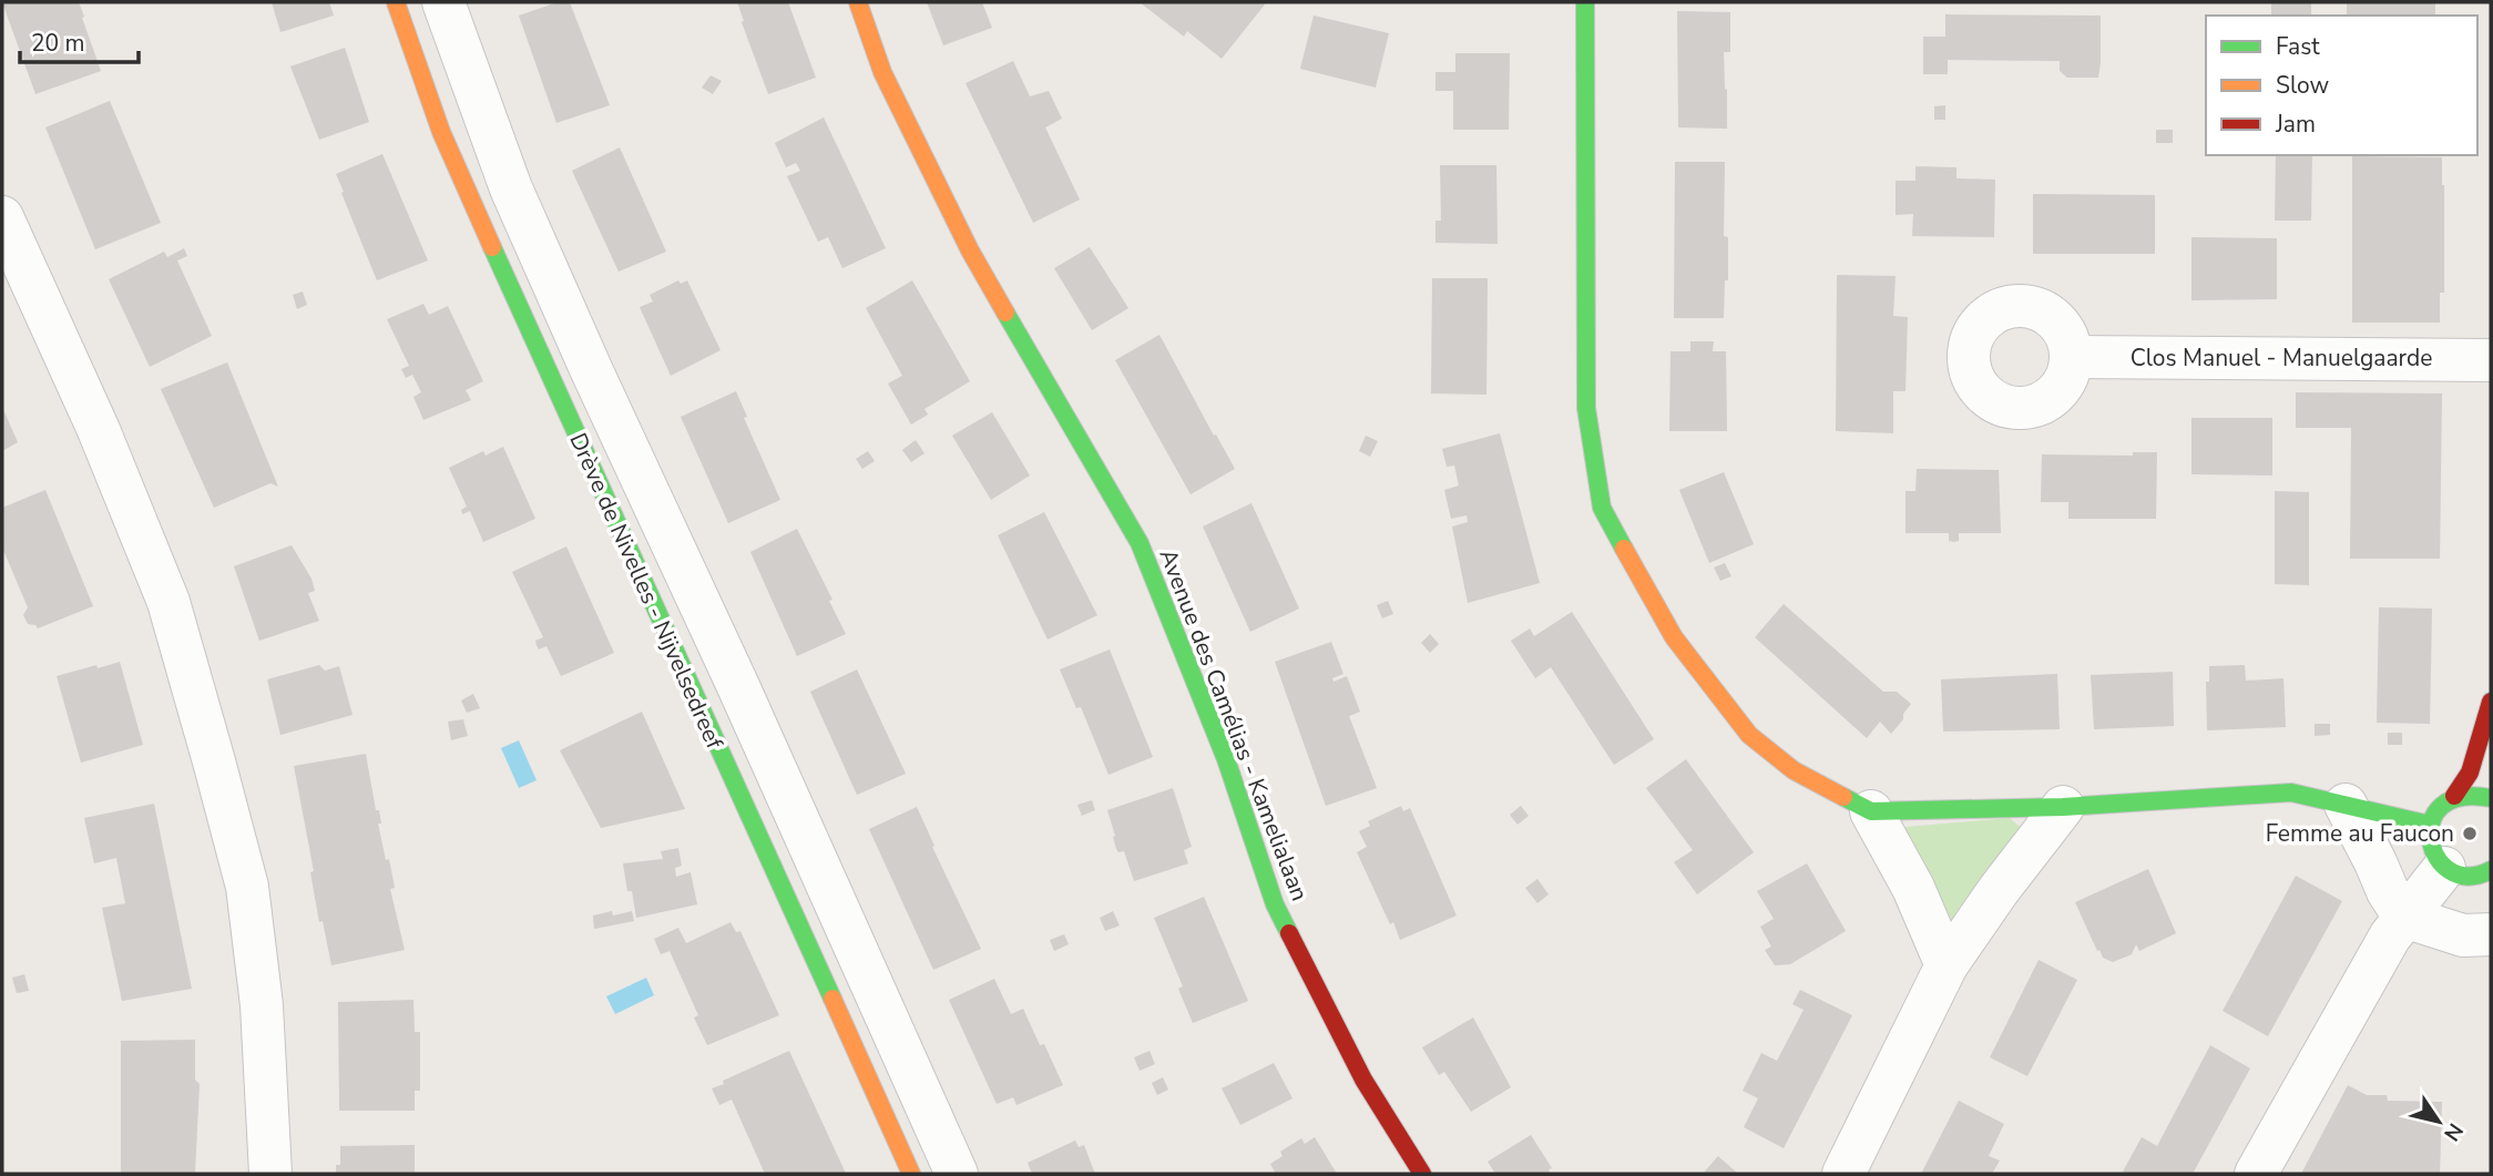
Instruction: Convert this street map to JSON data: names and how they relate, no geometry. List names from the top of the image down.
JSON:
{
  "streets": {
    "street": ["Clos Manuel - Manuelgaarde", "Drève de Nivelles - Nijvelsedreef", "Avenue des Camélias - Kamelialaan"]
  },
  "places": ["Femme au Faucon"],
  "legend": ["Fast", "Slow", "Jam"],
  "scale_bar": "20 m",
  "north": "bottom right"
}
